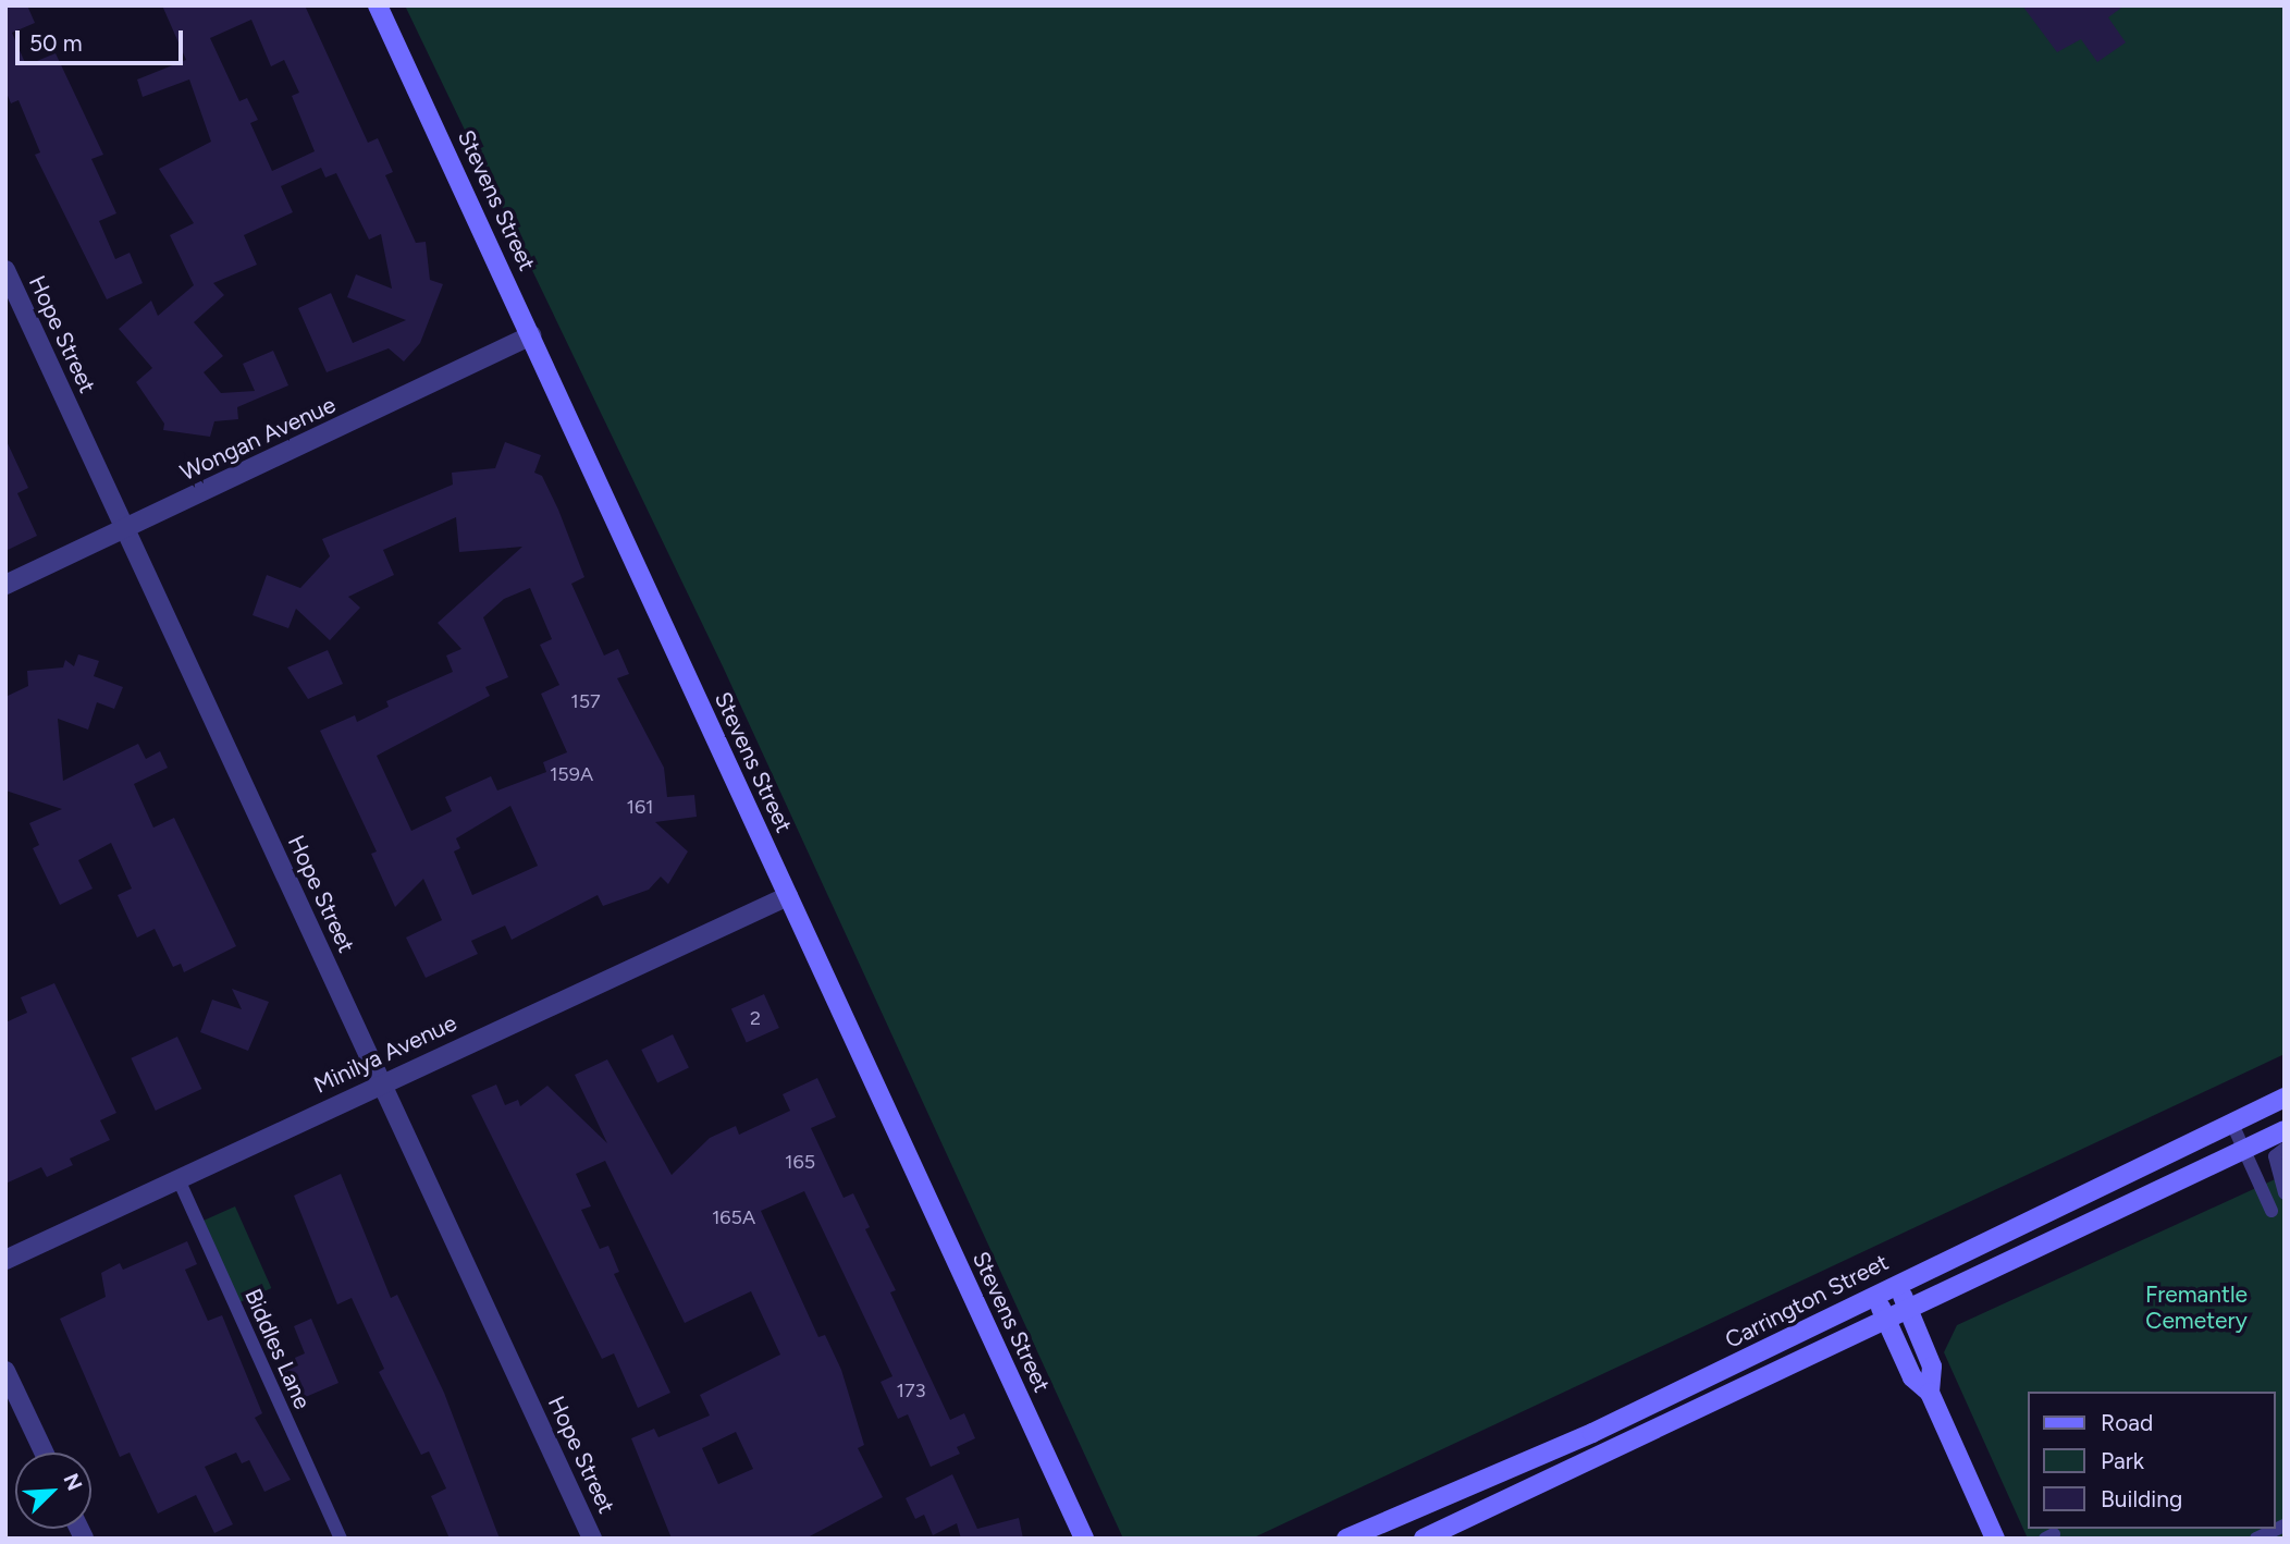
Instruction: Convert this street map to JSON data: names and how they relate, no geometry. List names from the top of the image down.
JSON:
{
  "streets": {
    "street": [
      "Stevens Street",
      "Hope Street",
      "Wongan Avenue",
      "Minilya Avenue",
      "Carrington Street"
    ],
    "lane": ["Biddles Lane"]
  },
  "crossings": [
    ["Stevens Street", "Wongan Avenue"],
    ["Stevens Street", "Minilya Avenue"],
    ["Hope Street", "Wongan Avenue"],
    ["Hope Street", "Minilya Avenue"],
    ["Minilya Avenue", "Biddles Lane"]
  ],
  "parks": ["Fremantle Cemetery"],
  "house_numbers": [
    "157",
    "159A",
    "161",
    "2",
    "165",
    "165A",
    "173"
  ],
  "legend": ["Road", "Park", "Building"],
  "scale_bar": "50 m",
  "north": "top right"
}
